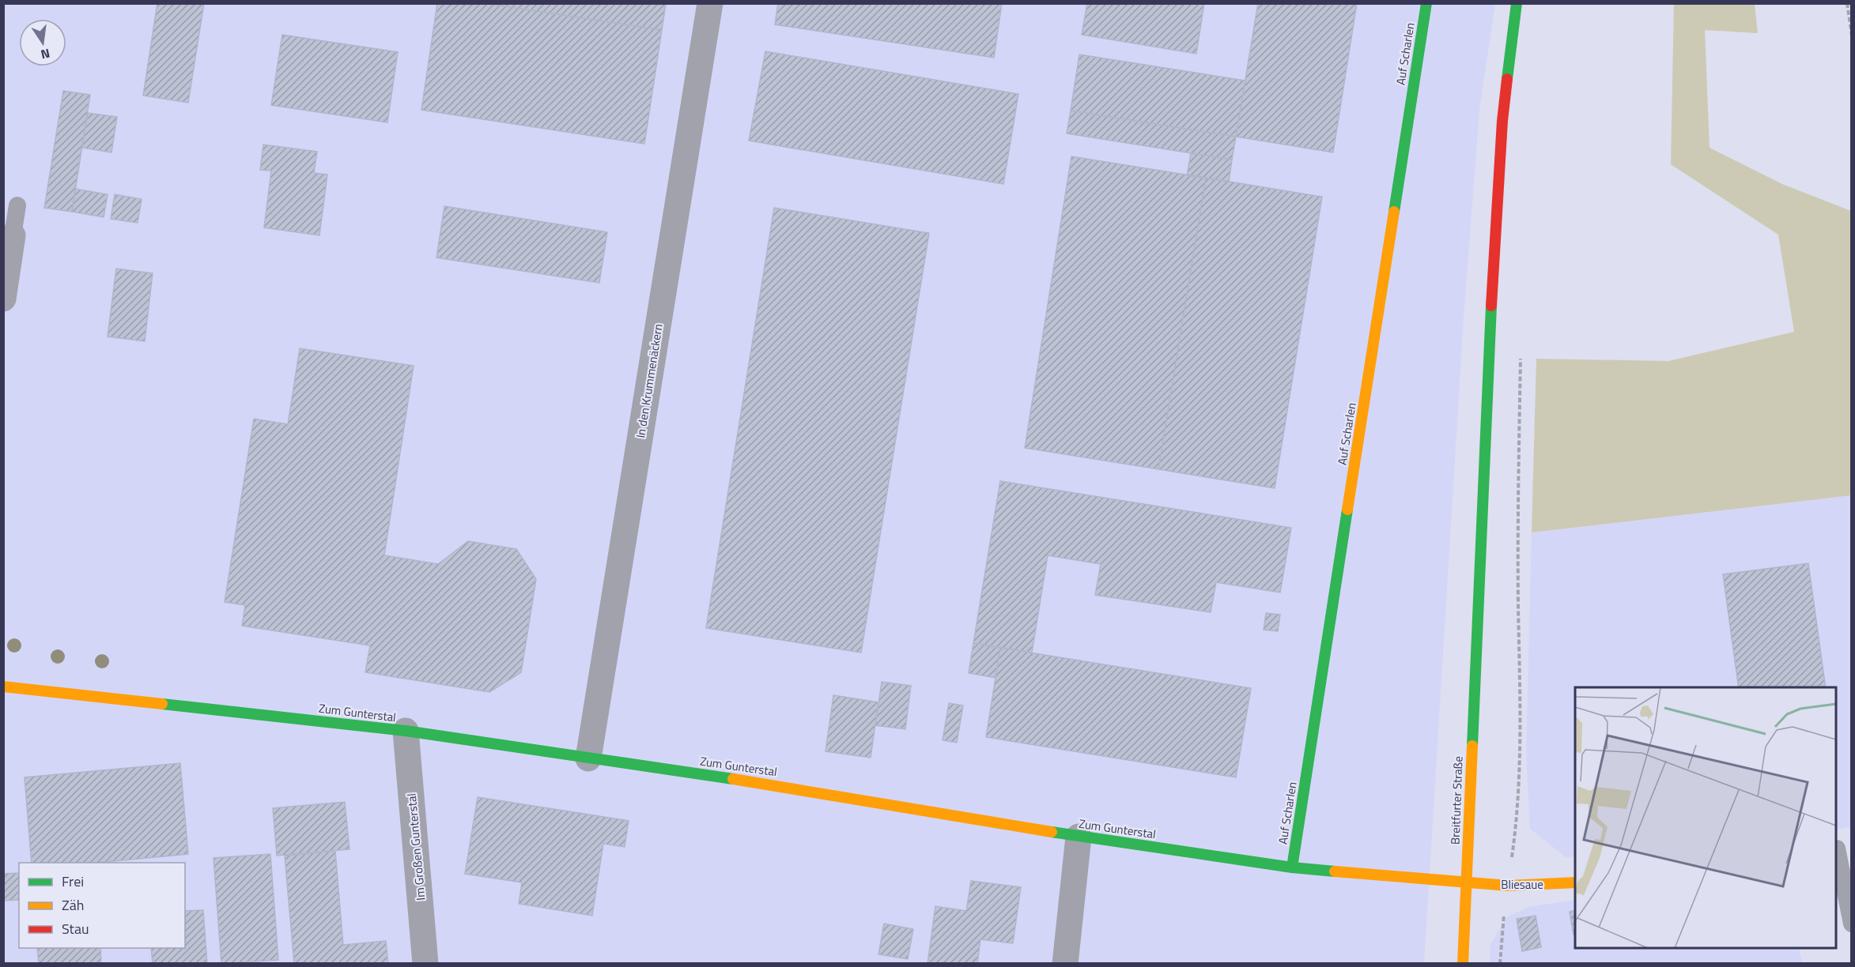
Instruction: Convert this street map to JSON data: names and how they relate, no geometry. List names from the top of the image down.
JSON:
{
  "streets": {
    "street": [
      "Auf Scharlen",
      "In den Krummenäckern",
      "Zum Gunterstal",
      "Breitfurter Straße",
      "Im Großen Gunterstal",
      "Bliesaue"
    ]
  },
  "crossings": [
    ["Auf Scharlen", "Zum Gunterstal"],
    ["In den Krummenäckern", "Zum Gunterstal"],
    ["Zum Gunterstal", "Breitfurter Straße"],
    ["Zum Gunterstal", "Im Großen Gunterstal"],
    ["Zum Gunterstal", "Bliesaue"],
    ["Breitfurter Straße", "Bliesaue"]
  ],
  "legend": ["Frei", "Zäh", "Stau"],
  "north": "bottom"
}
